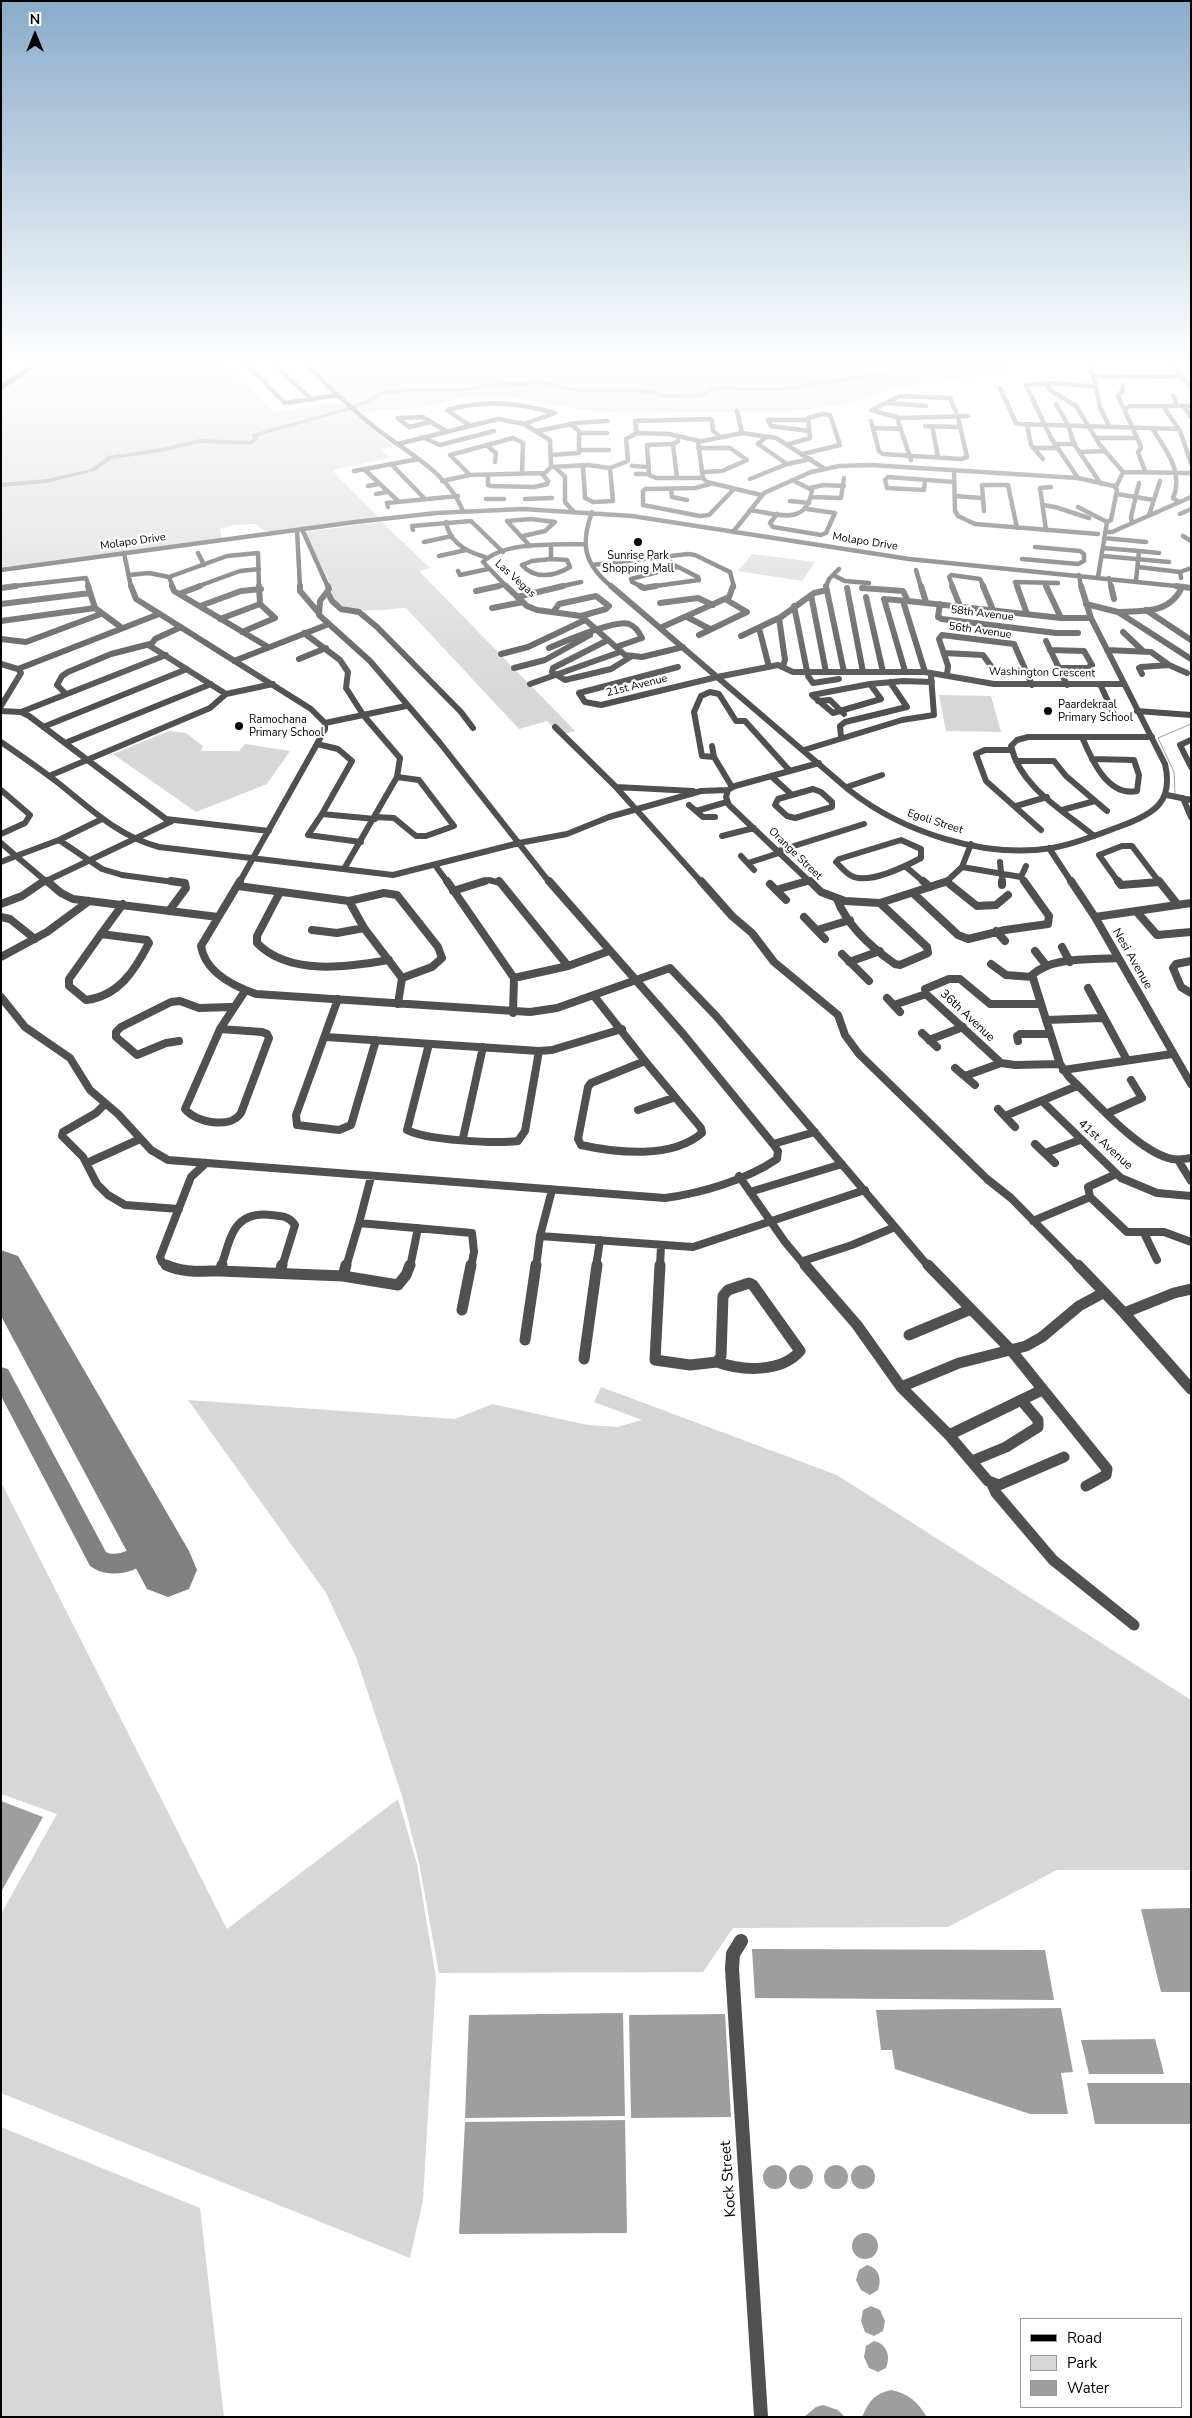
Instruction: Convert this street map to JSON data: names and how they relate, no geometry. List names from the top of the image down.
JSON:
{
  "streets": {
    "street": [
      "Molapo Drive",
      "Las Vegas",
      "58th Avenue",
      "56th Avenue",
      "Washington Crescent",
      "21st Avenue",
      "Egoli Street",
      "Orange Street",
      "Nesi Avenue",
      "36th Avenue",
      "41st Avenue",
      "Kock Street"
    ]
  },
  "crossings": [
    ["Las Vegas", "Egoli Street"],
    ["56th Avenue", "Washington Crescent"],
    ["Washington Crescent", "21st Avenue"],
    ["21st Avenue", "Egoli Street"],
    ["Egoli Street", "Orange Street"],
    ["Egoli Street", "Nesi Avenue"]
  ],
  "places": ["Sunrise Park Shopping Mall", "Paardekraal Primary School", "Ramochana Primary School"],
  "legend": ["Road", "Park", "Water"],
  "north": "top"
}
